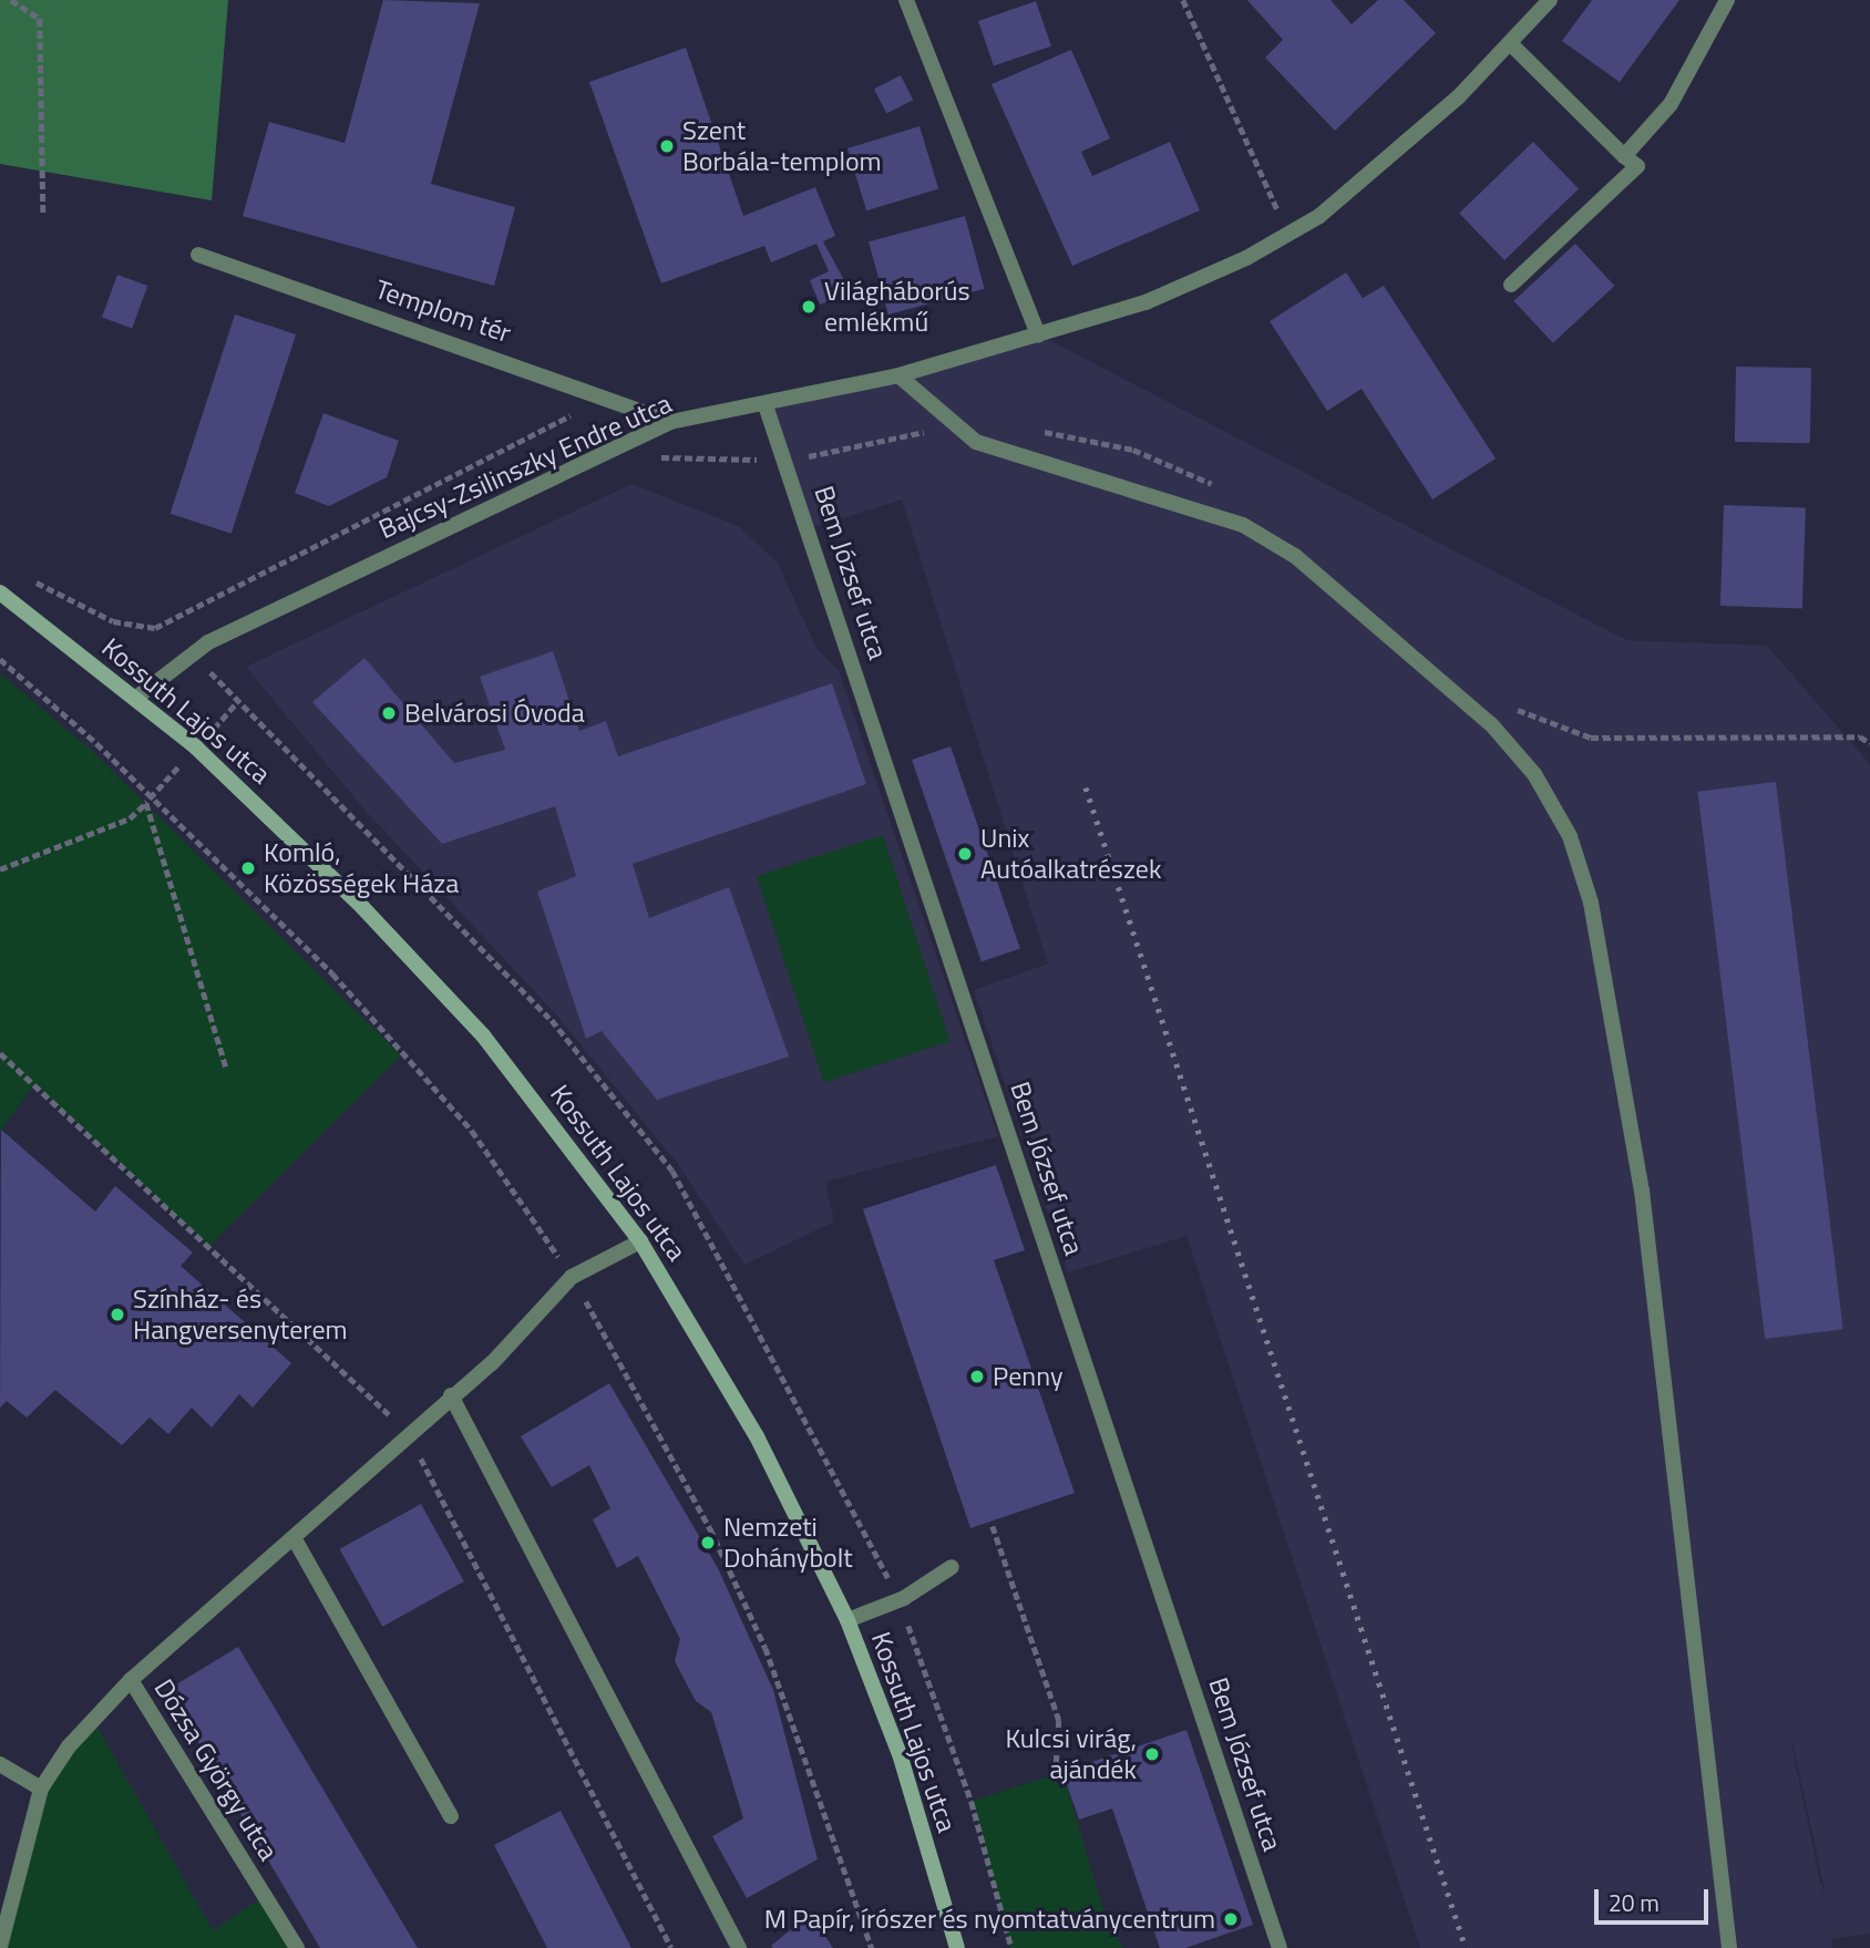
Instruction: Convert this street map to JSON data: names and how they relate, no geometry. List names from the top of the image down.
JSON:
{
  "streets": {
    "main road": ["Kossuth Lajos utca"],
    "street": [
      "Templom tér",
      "Bajcsy-Zsilinszky Endre utca",
      "Bem József utca",
      "Dózsa György utca"
    ]
  },
  "crossings": [
    ["Templom tér", "Bajcsy-Zsilinszky Endre utca"],
    ["Bajcsy-Zsilinszky Endre utca", "Bem József utca"],
    ["Bajcsy-Zsilinszky Endre utca", "Kossuth Lajos utca"]
  ],
  "places": [
    "Szent Borbála-templom",
    "Világháborús emlékmű",
    "Belvárosi Óvoda",
    "Unix Autóalkatrészek",
    "Komló, Közösségek Háza",
    "Színház- és Hangversenyterem",
    "Penny",
    "Nemzeti Dohánybolt",
    "Kulcsi virág, ajándék",
    "M Papír, írószer és nyomtatványcentrum"
  ],
  "scale_bar": "20 m"
}
